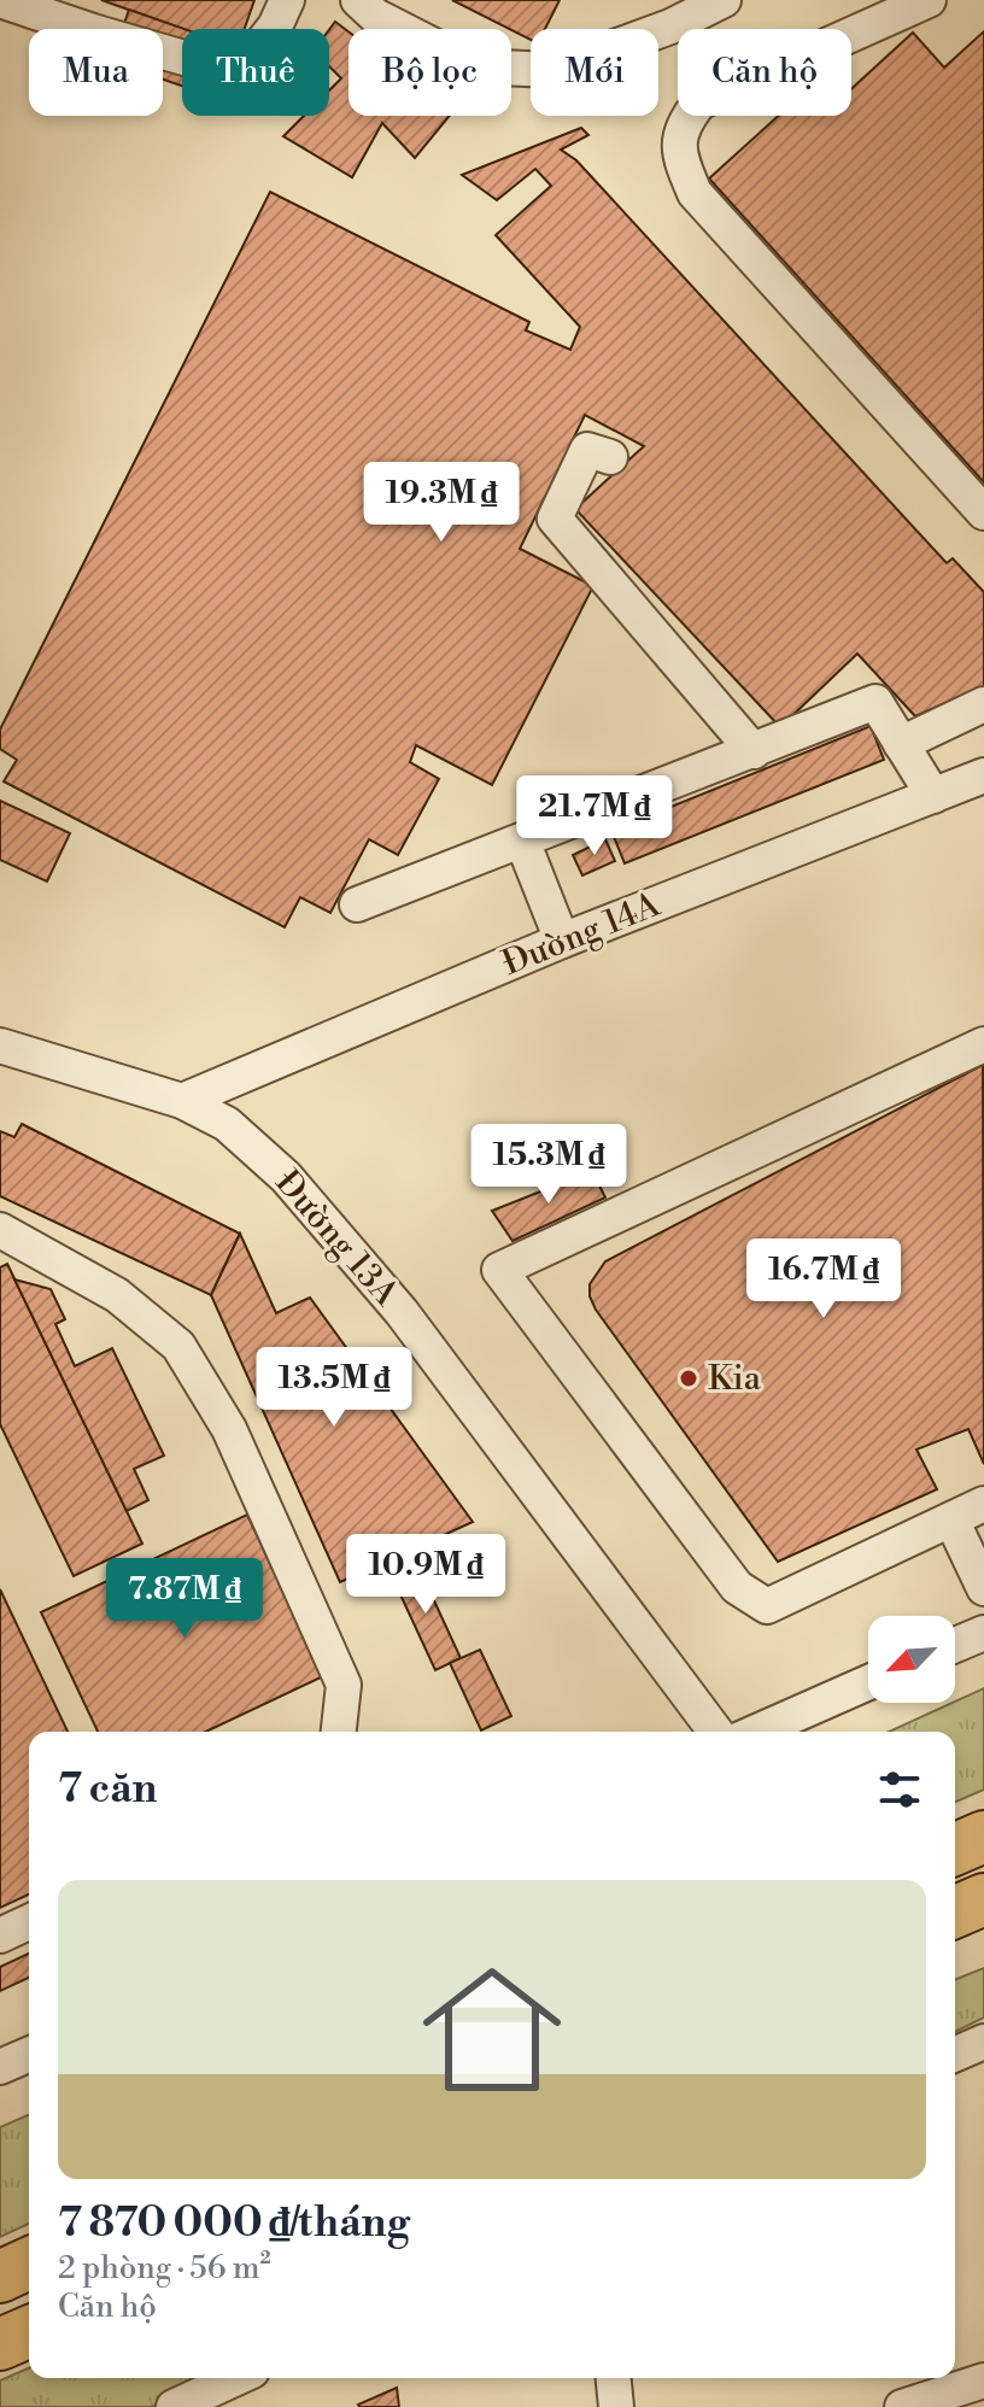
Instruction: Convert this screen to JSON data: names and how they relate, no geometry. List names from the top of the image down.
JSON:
{
  "streets": {
    "street": ["Đường 14A", "Đường 13A"]
  },
  "crossings": [
    ["Đường 14A", "Đường 13A"]
  ],
  "places": ["Kia"],
  "north": "bottom left",
  "page": {
    "chip": [
      "Mua",
      "Thuê",
      "Bộ lọc",
      "Mới",
      "Căn hộ"
    ],
    "price": [
      "19.3M ₫",
      "21.7M ₫",
      "15.3M ₫",
      "16.7M ₫",
      "13.5M ₫",
      "10.9M ₫",
      "7.87M ₫"
    ],
    "heading": "7 căn",
    "list": [
      {
        "name": "7 870 000 ₫/tháng",
        "note": "2 phòng · 56 m² · Căn hộ"
      }
    ]
  }
}
